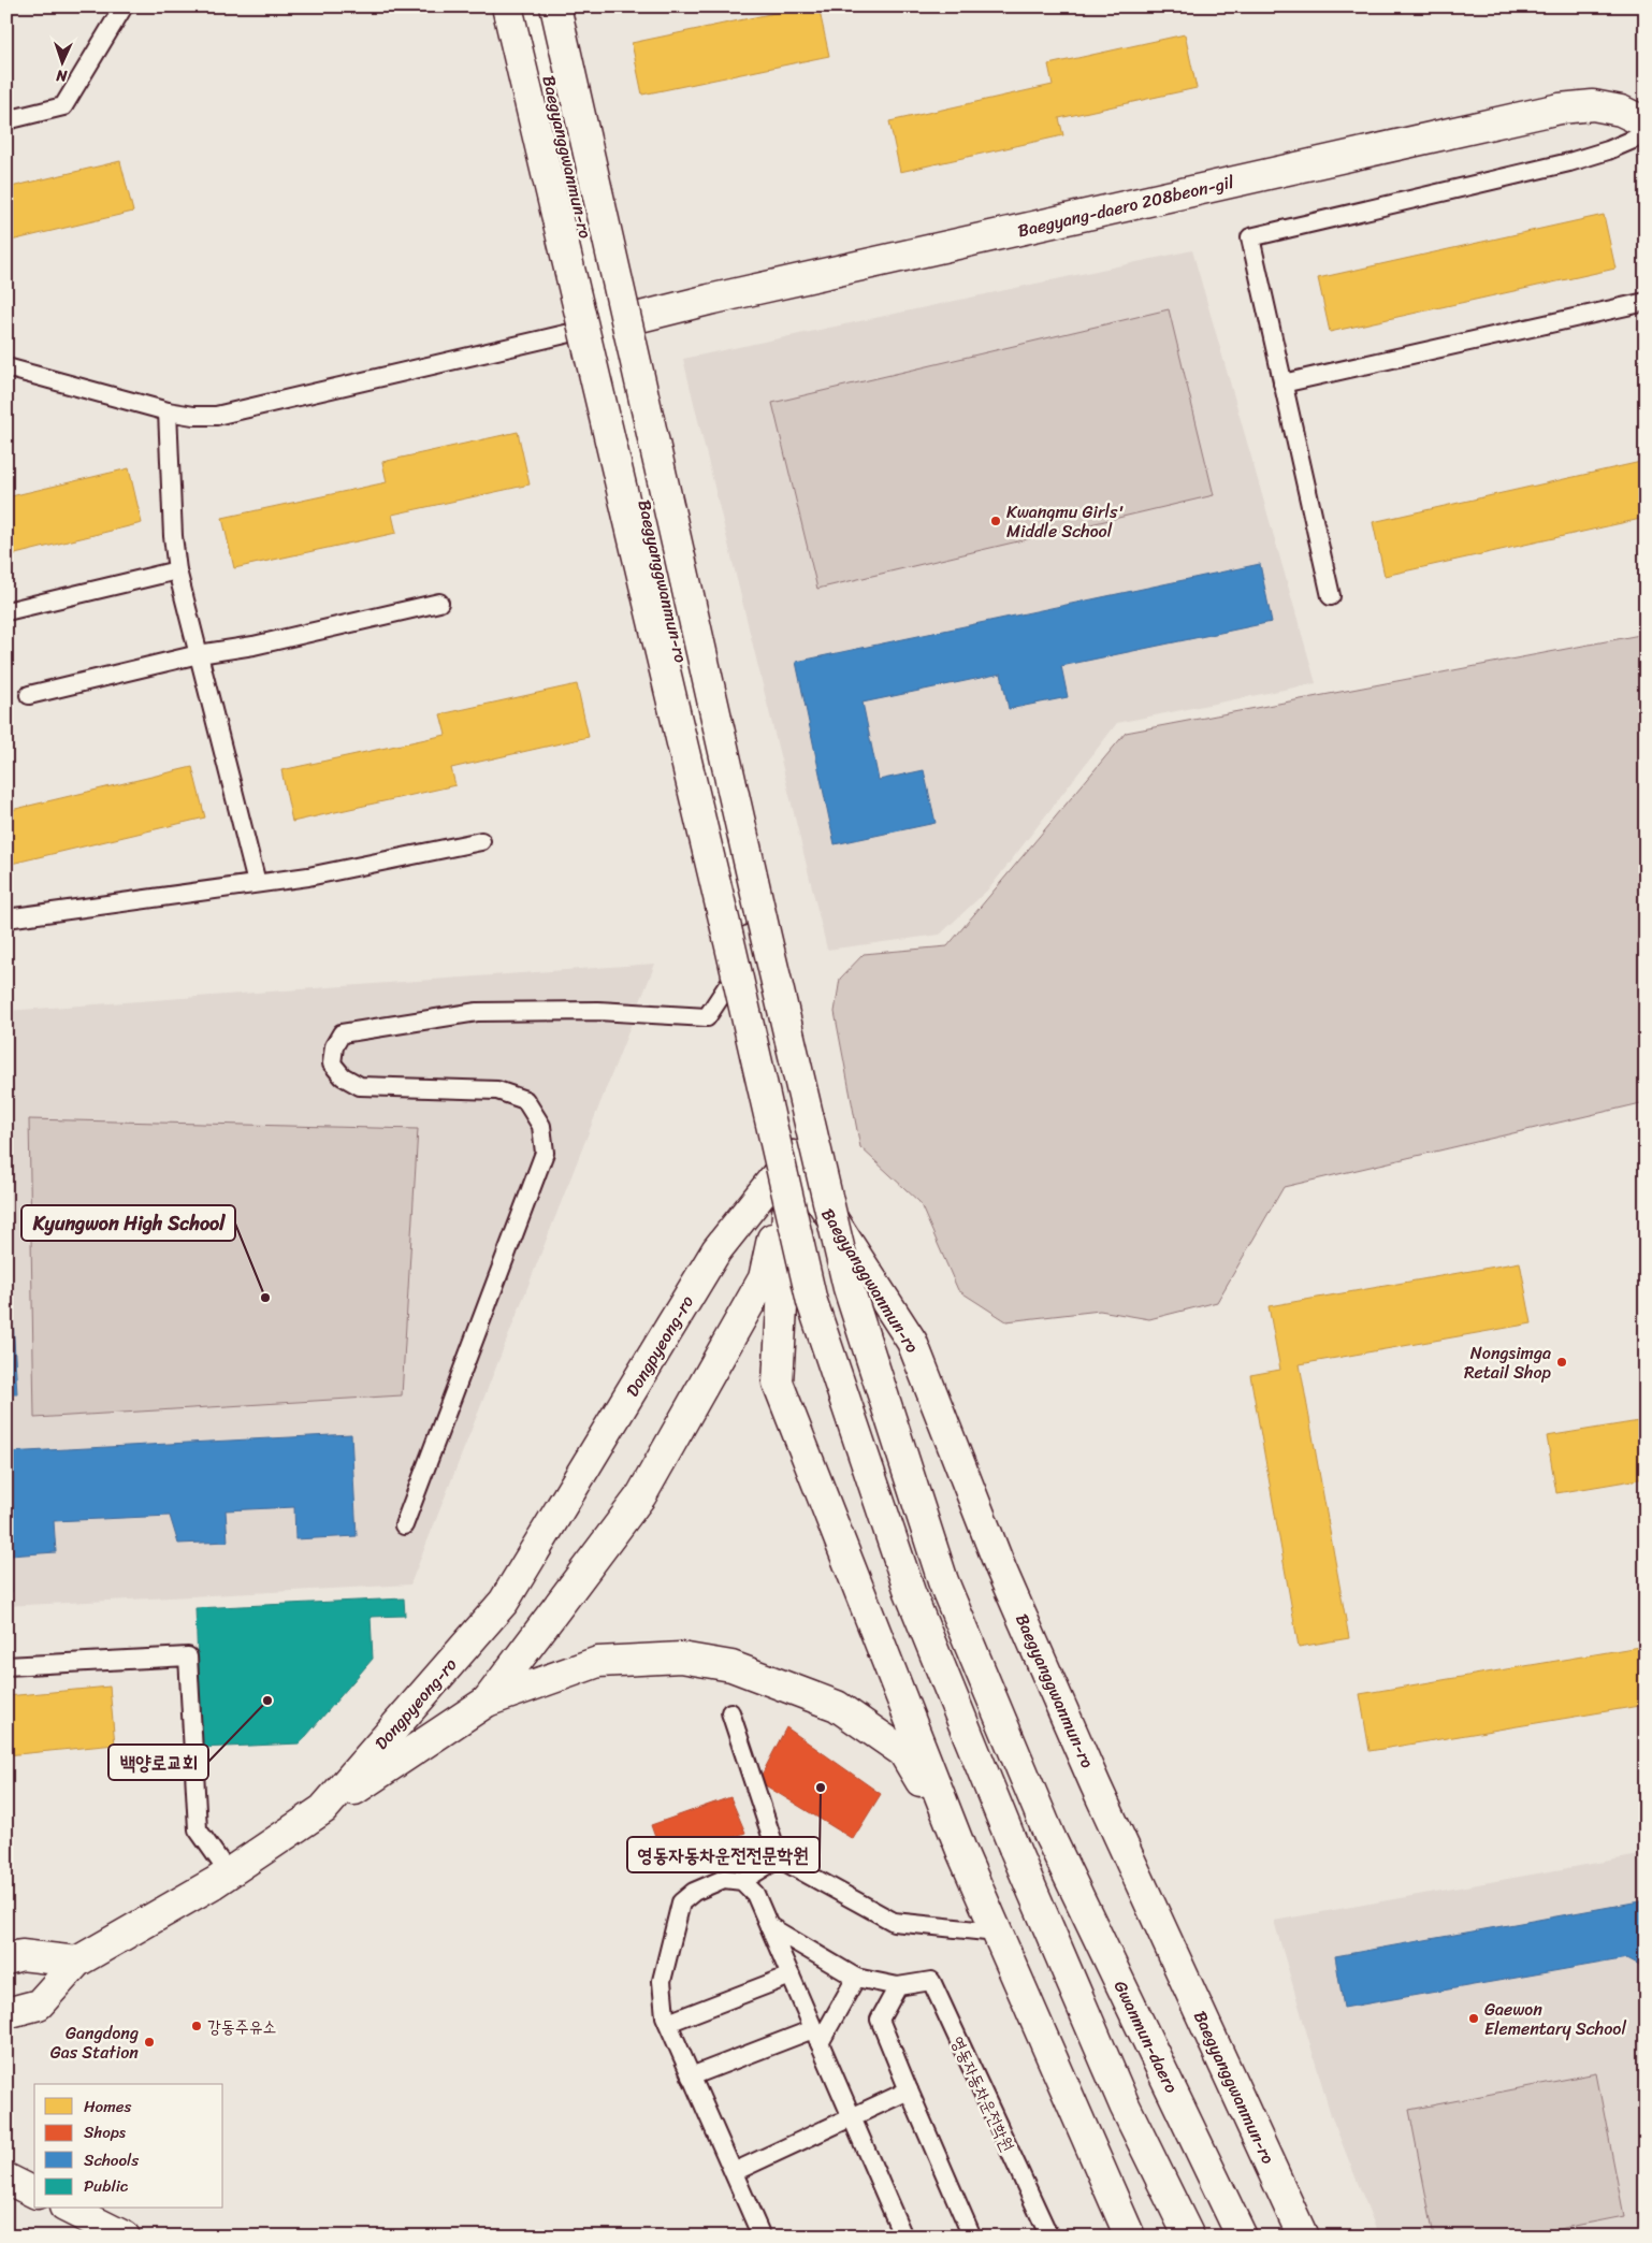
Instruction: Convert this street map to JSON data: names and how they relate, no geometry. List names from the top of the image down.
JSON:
{
  "streets": {
    "main road": [
      "Baegyanggwanmun-ro",
      "Baegyang-daero 208beon-gil",
      "Dongpyeong-ro",
      "Gwanmun-daero"
    ],
    "lane": ["영동자동차운전학원"]
  },
  "crossings": [
    ["Baegyanggwanmun-ro", "Baegyang-daero 208beon-gil"],
    ["Baegyanggwanmun-ro", "Dongpyeong-ro"]
  ],
  "places": [
    "Kwangmu Girls' Middle School",
    "Kyungwon High School",
    "Nongsimga Retail Shop",
    "백양로교회",
    "영동자동차운전전문학원",
    "Gaewon Elementary School",
    "강동주유소",
    "Gangdong Gas Station"
  ],
  "legend": [
    "Homes",
    "Shops",
    "Schools",
    "Public"
  ],
  "north": "bottom"
}
